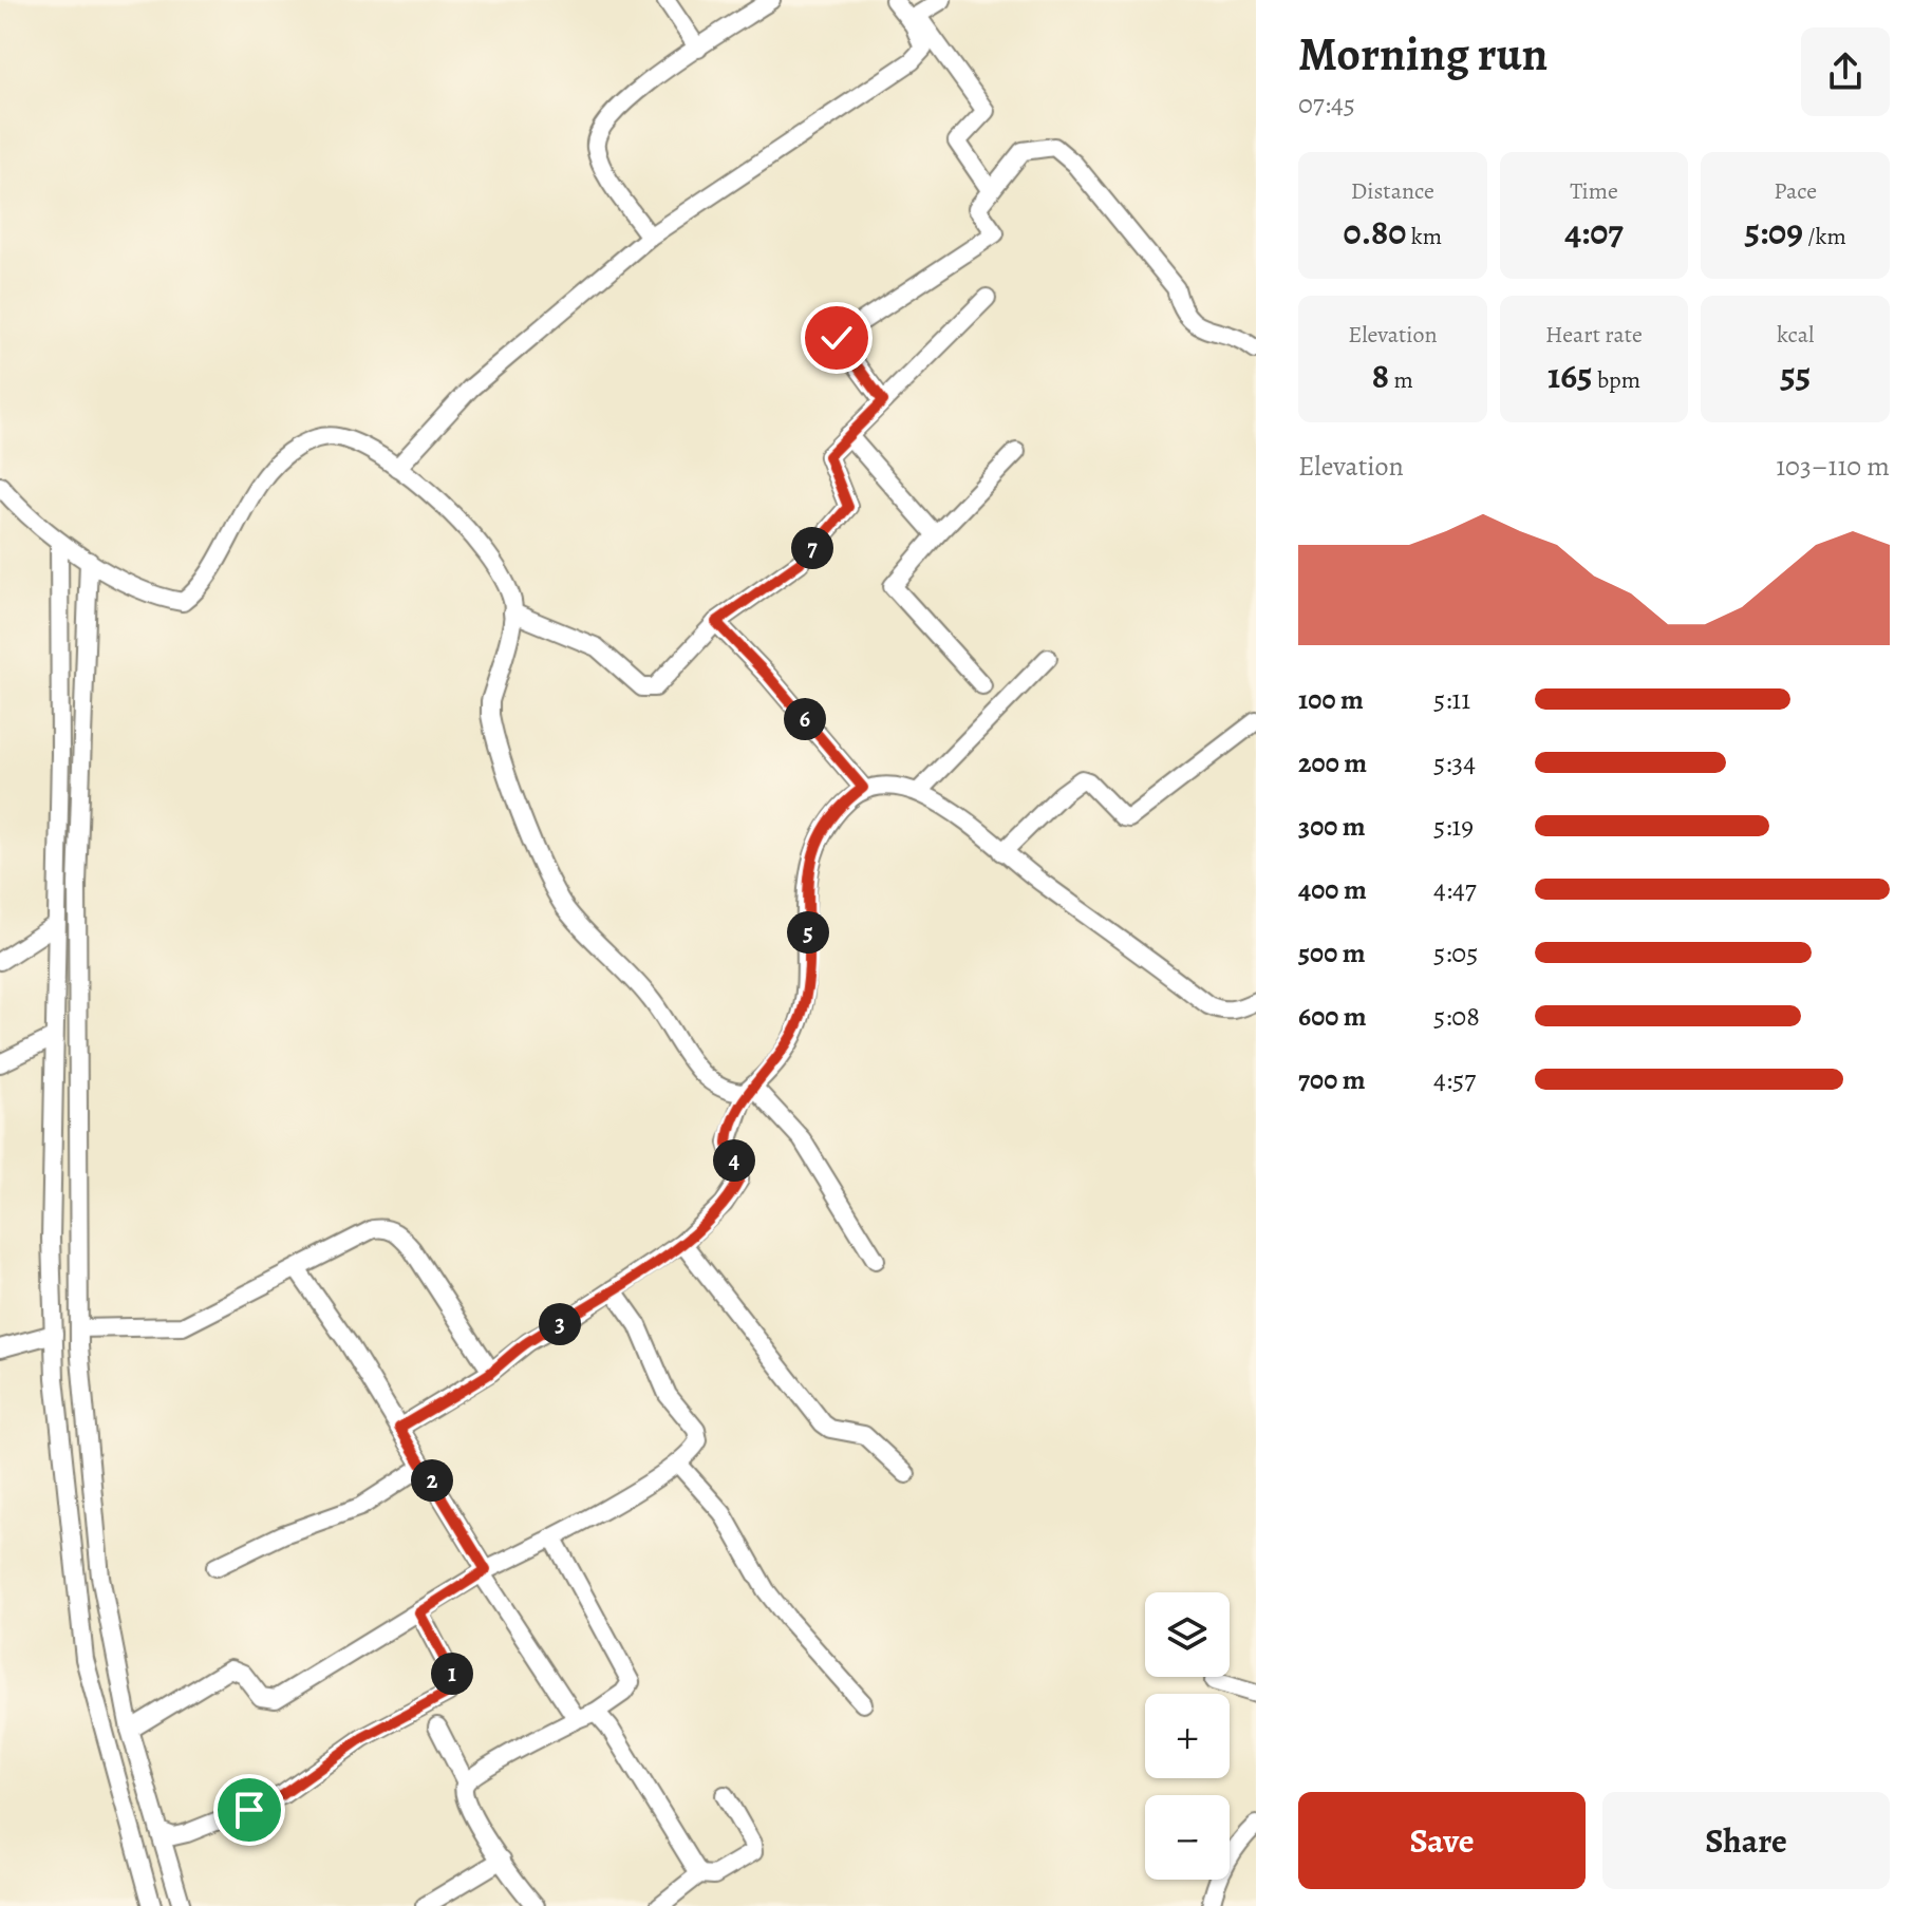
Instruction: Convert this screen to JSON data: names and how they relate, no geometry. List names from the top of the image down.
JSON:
{
  "page": {
    "heading": ["Morning run", "07:45"],
    "stats": [
      ["Distance", "0.80 km"],
      ["Time", "4:07"],
      ["Pace", "5:09 /km"],
      ["Elevation", "8 m"],
      ["Heart rate", "165 bpm"],
      ["kcal", "55"]
    ],
    "chart": ["Elevation", "103–110 m"],
    "pins": [
      "7",
      "6",
      "5",
      "4",
      "3",
      "2",
      "1"
    ],
    "list": [
      {
        "name": "100 m",
        "note": "5:11"
      },
      {
        "name": "200 m",
        "note": "5:34"
      },
      {
        "name": "300 m",
        "note": "5:19"
      },
      {
        "name": "400 m",
        "note": "4:47"
      },
      {
        "name": "500 m",
        "note": "5:05"
      },
      {
        "name": "600 m",
        "note": "5:08"
      },
      {
        "name": "700 m",
        "note": "4:57"
      }
    ],
    "map_buttons": ["+", "−"],
    "buttons": ["Save", "Share"]
  }
}
